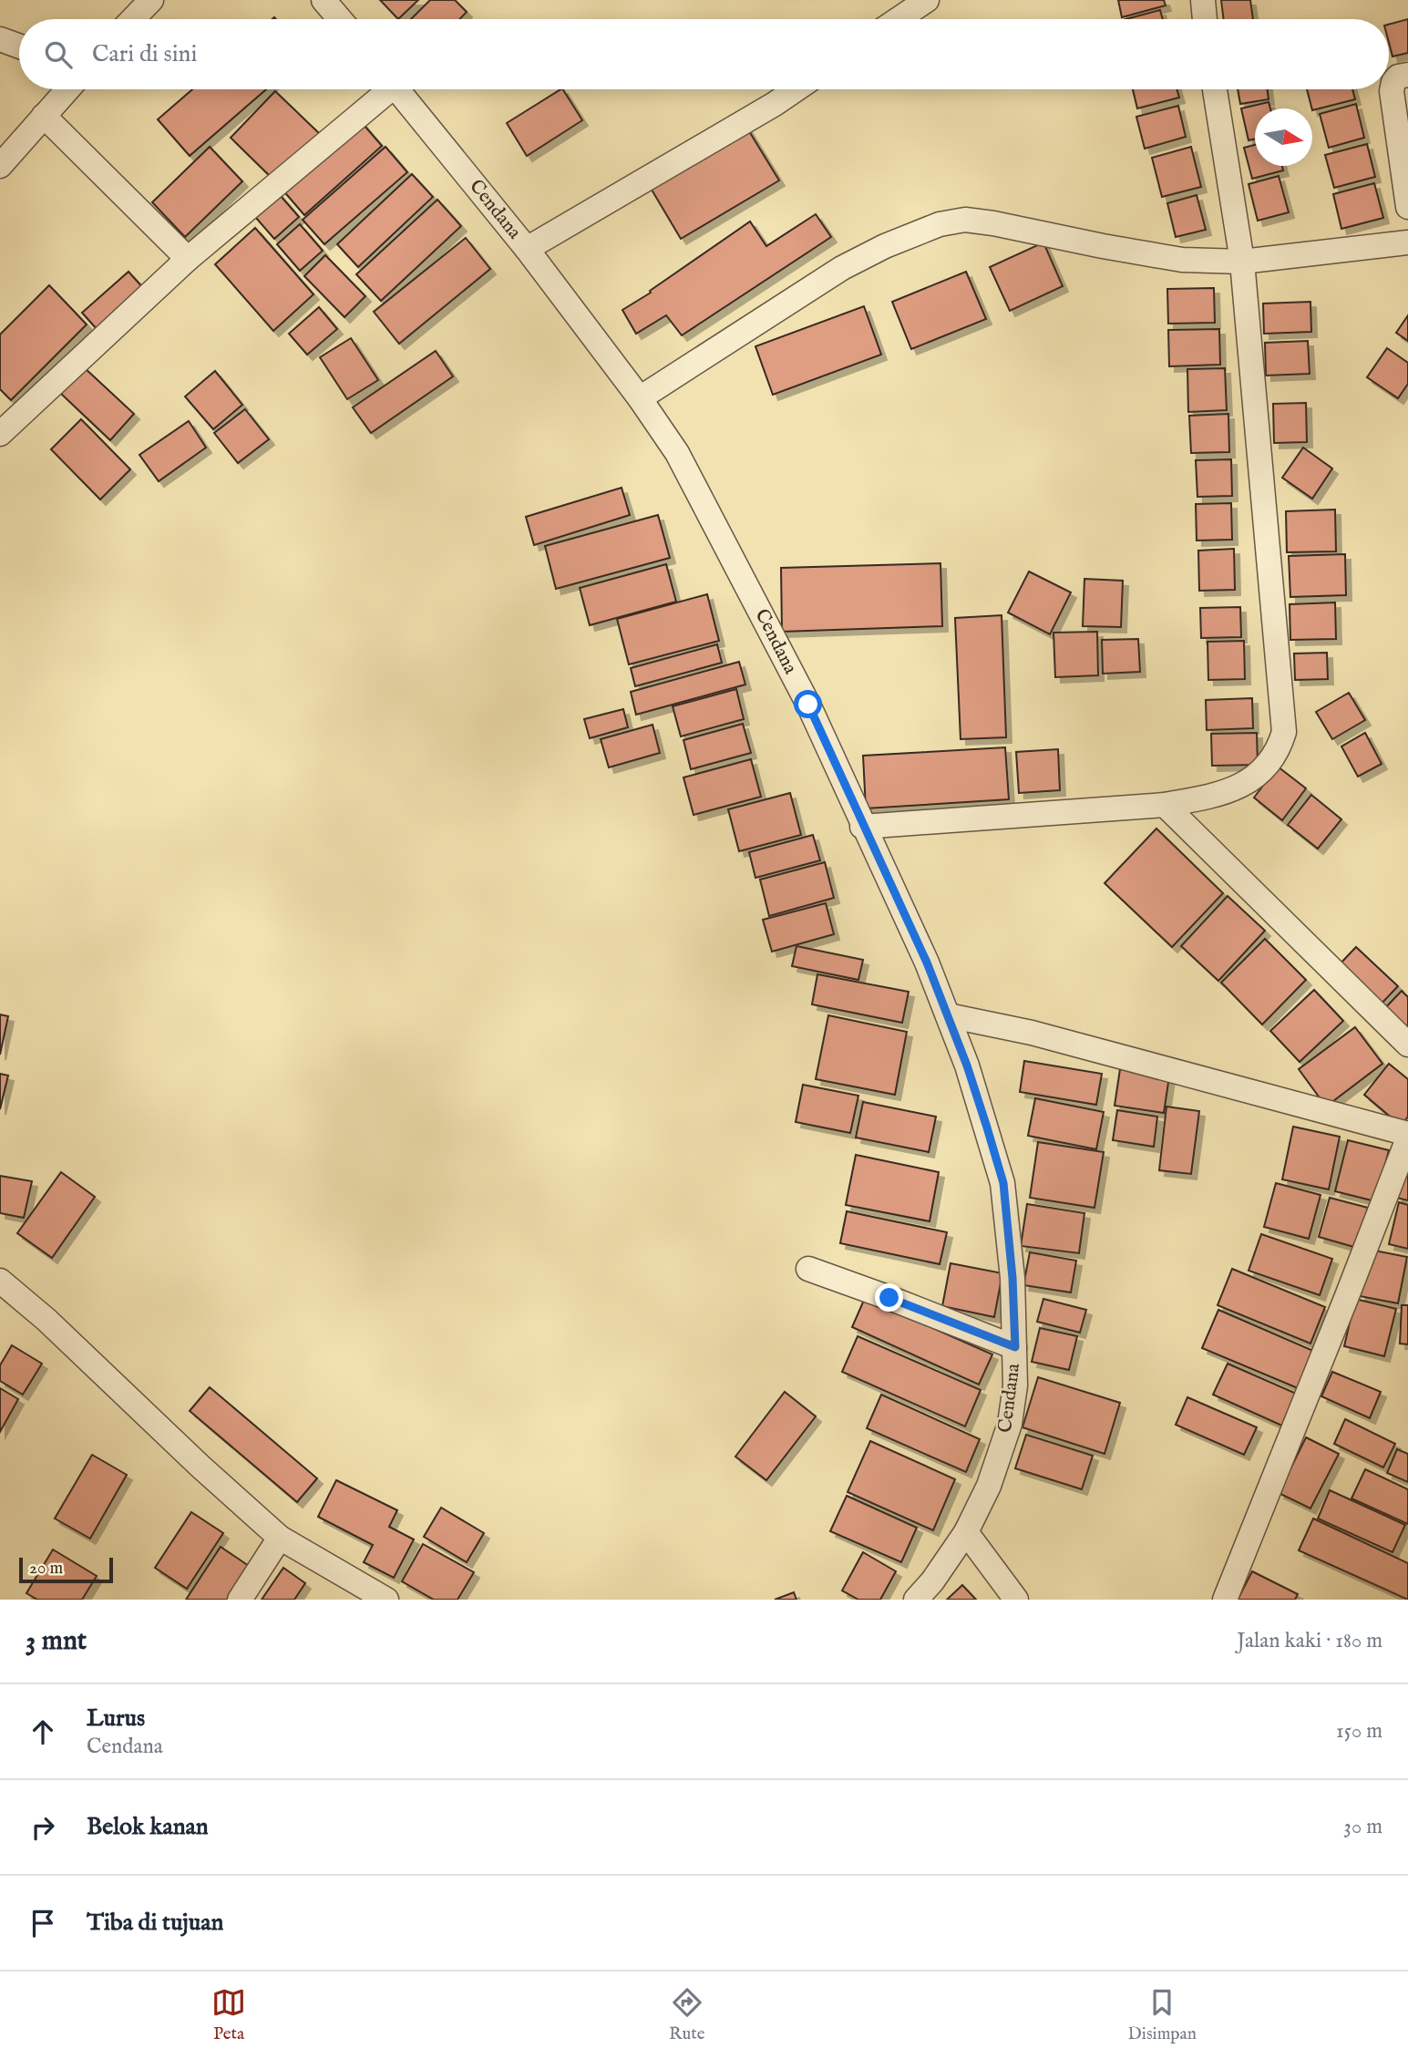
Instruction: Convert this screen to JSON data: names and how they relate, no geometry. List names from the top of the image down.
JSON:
{
  "streets": {
    "street": ["Cendana"]
  },
  "scale_bar": "20 m",
  "north": "right",
  "page": {
    "search": "Cari di sini",
    "scale": "20 m",
    "heading": ["3 mnt", "Jalan kaki · 180 m"],
    "list": [
      ["Lurus", "Cendana", "150 m"],
      ["Belok kanan", "30 m"],
      "Tiba di tujuan"
    ],
    "nav": ["Peta", "Rute", "Disimpan"]
  }
}
